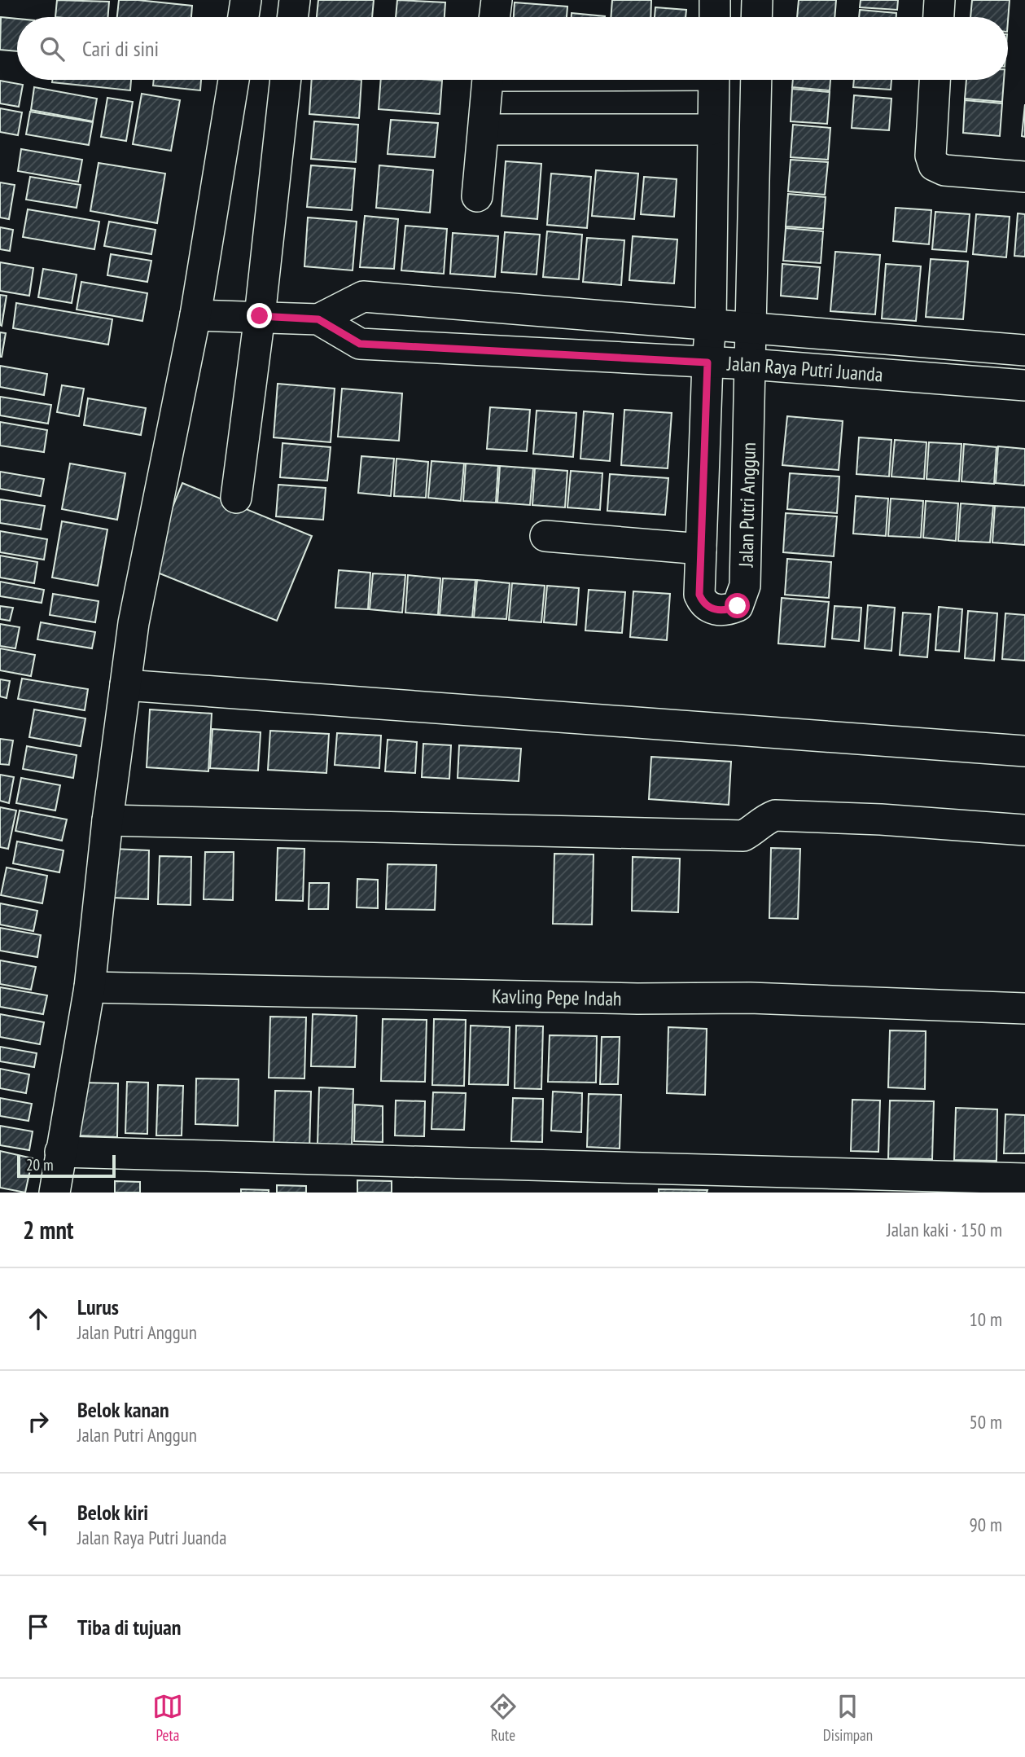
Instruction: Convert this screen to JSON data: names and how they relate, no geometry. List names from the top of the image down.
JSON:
{
  "streets": {
    "street": ["Jalan Raya Putri Juanda", "Jalan Putri Anggun", "Kavling Pepe Indah"]
  },
  "crossings": [
    ["Jalan Raya Putri Juanda", "Jalan Putri Anggun"]
  ],
  "scale_bar": "20 m",
  "page": {
    "search": "Cari di sini",
    "scale": "20 m",
    "heading": ["2 mnt", "Jalan kaki · 150 m"],
    "list": [
      ["Lurus", "Jalan Putri Anggun", "10 m"],
      ["Belok kanan", "Jalan Putri Anggun", "50 m"],
      ["Belok kiri", "Jalan Raya Putri Juanda", "90 m"],
      "Tiba di tujuan"
    ],
    "nav": ["Peta", "Rute", "Disimpan"]
  }
}
